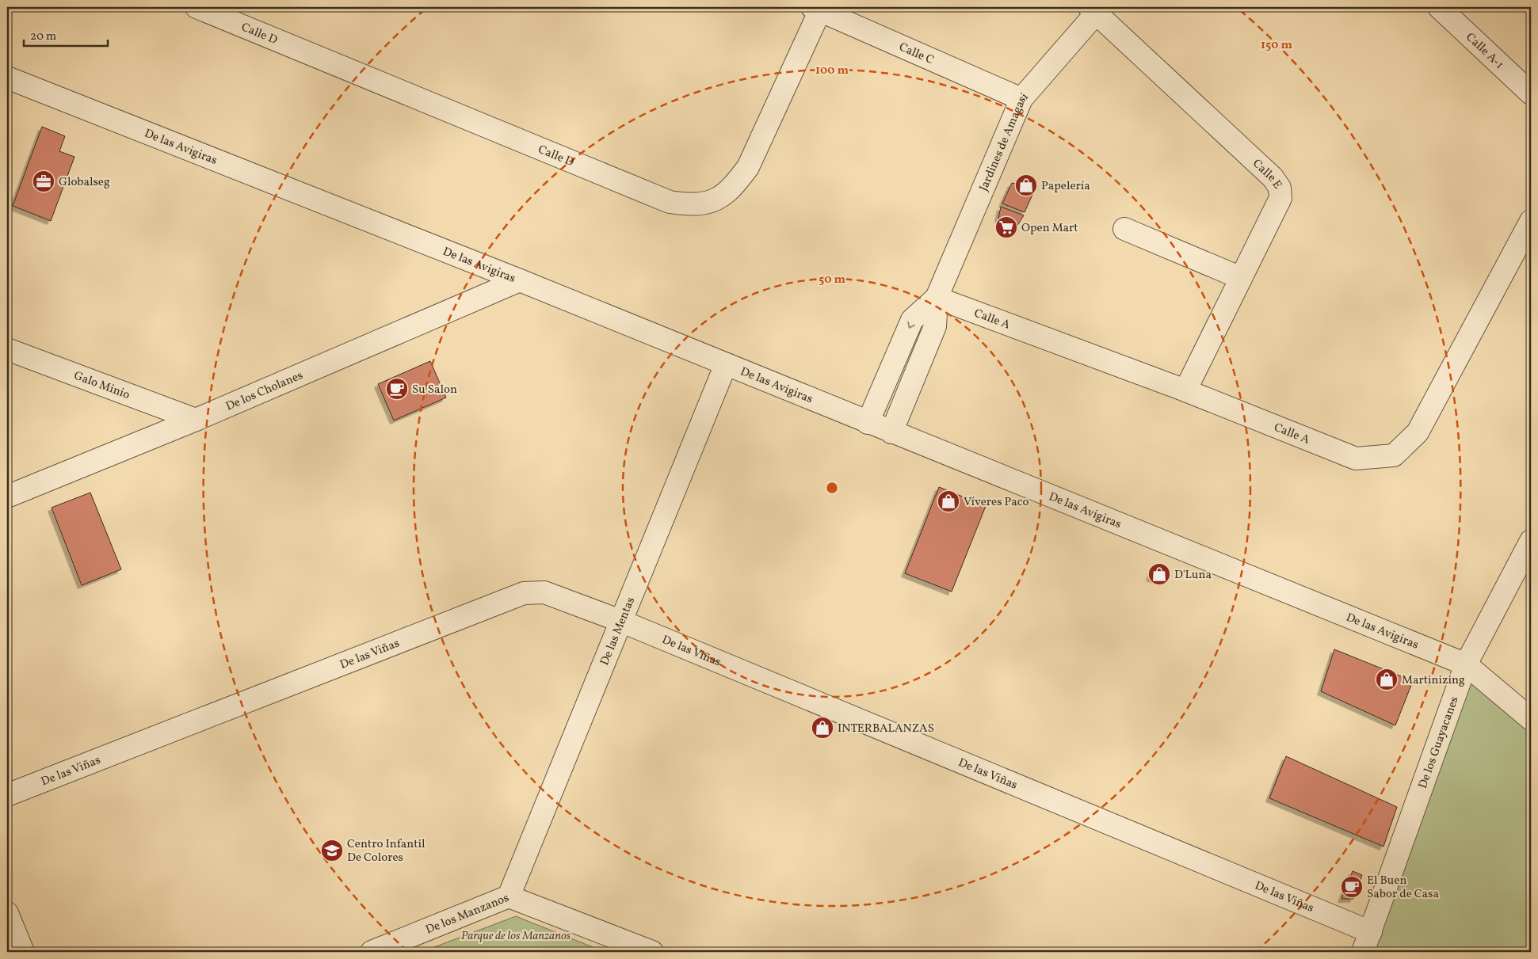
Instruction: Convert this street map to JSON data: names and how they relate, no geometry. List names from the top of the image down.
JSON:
{
  "streets": {
    "street": [
      "Calle D",
      "Calle A-1",
      "Calle C",
      "Jardines de Amagasi",
      "De las Avigiras",
      "Calle E",
      "Calle A",
      "Galo Minio",
      "De los Cholanes",
      "De las Mentas",
      "De las Viñas",
      "De los Guayacanes",
      "De los Manzanos"
    ]
  },
  "crossings": [
    ["Calle D", "Calle C"],
    ["Calle C", "Jardines de Amagasi"],
    ["Jardines de Amagasi", "De las Avigiras"],
    ["Jardines de Amagasi", "Calle E"],
    ["Jardines de Amagasi", "Calle A"],
    ["De las Avigiras", "De los Cholanes"],
    ["De las Avigiras", "De las Mentas"],
    ["De las Avigiras", "De los Guayacanes"],
    ["Calle E", "Calle A"],
    ["Galo Minio", "De los Cholanes"],
    ["De las Mentas", "De las Viñas"],
    ["De las Mentas", "De los Manzanos"],
    ["De las Viñas", "De los Guayacanes"]
  ],
  "parks": ["Parque de los Manzanos"],
  "places": {
    "office": ["Globalseg"],
    "shop": [
      "Papelería",
      "Víveres Paco",
      "D'Luna",
      "Martinizing",
      "INTERBALANZAS"
    ],
    "supermarket": ["Open Mart"],
    "cafe": ["Su Salon", "El Buen Sabor de Casa"],
    "school or university": ["Centro Infantil De Colores"]
  },
  "scale_bar": "20 m",
  "rings": ["150 m", "100 m", "50 m"]
}
